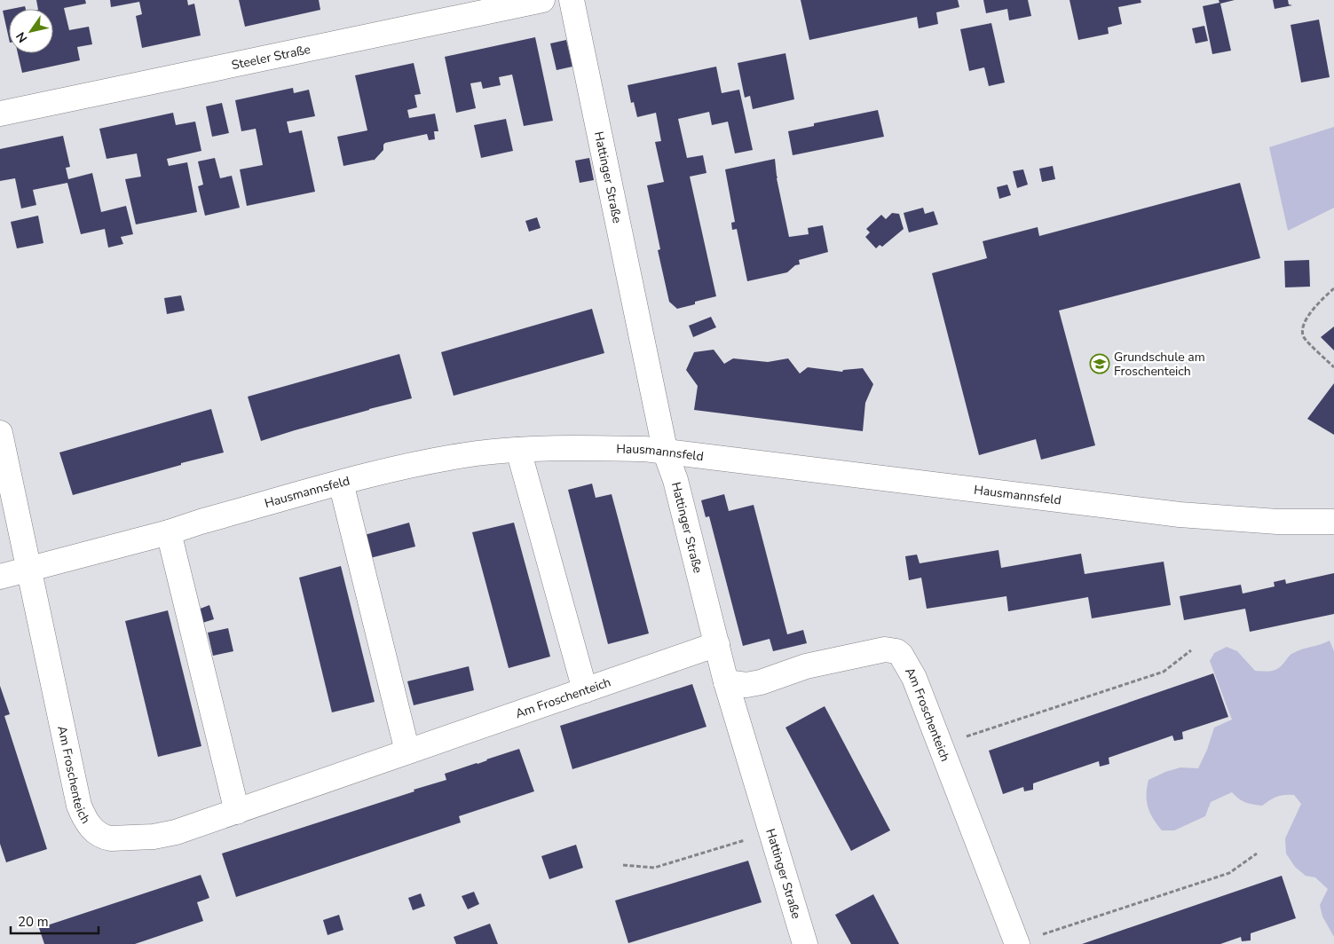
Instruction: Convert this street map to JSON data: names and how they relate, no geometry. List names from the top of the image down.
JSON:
{
  "streets": {
    "street": [
      "Steeler Straße",
      "Hattinger Straße",
      "Hausmannsfeld",
      "Am Froschenteich"
    ]
  },
  "crossings": [
    ["Hattinger Straße", "Hausmannsfeld"],
    ["Hattinger Straße", "Am Froschenteich"],
    ["Hausmannsfeld", "Am Froschenteich"]
  ],
  "places": {
    "school or university": ["Grundschule am Froschenteich"]
  },
  "scale_bar": "20 m",
  "north": "bottom left"
}
